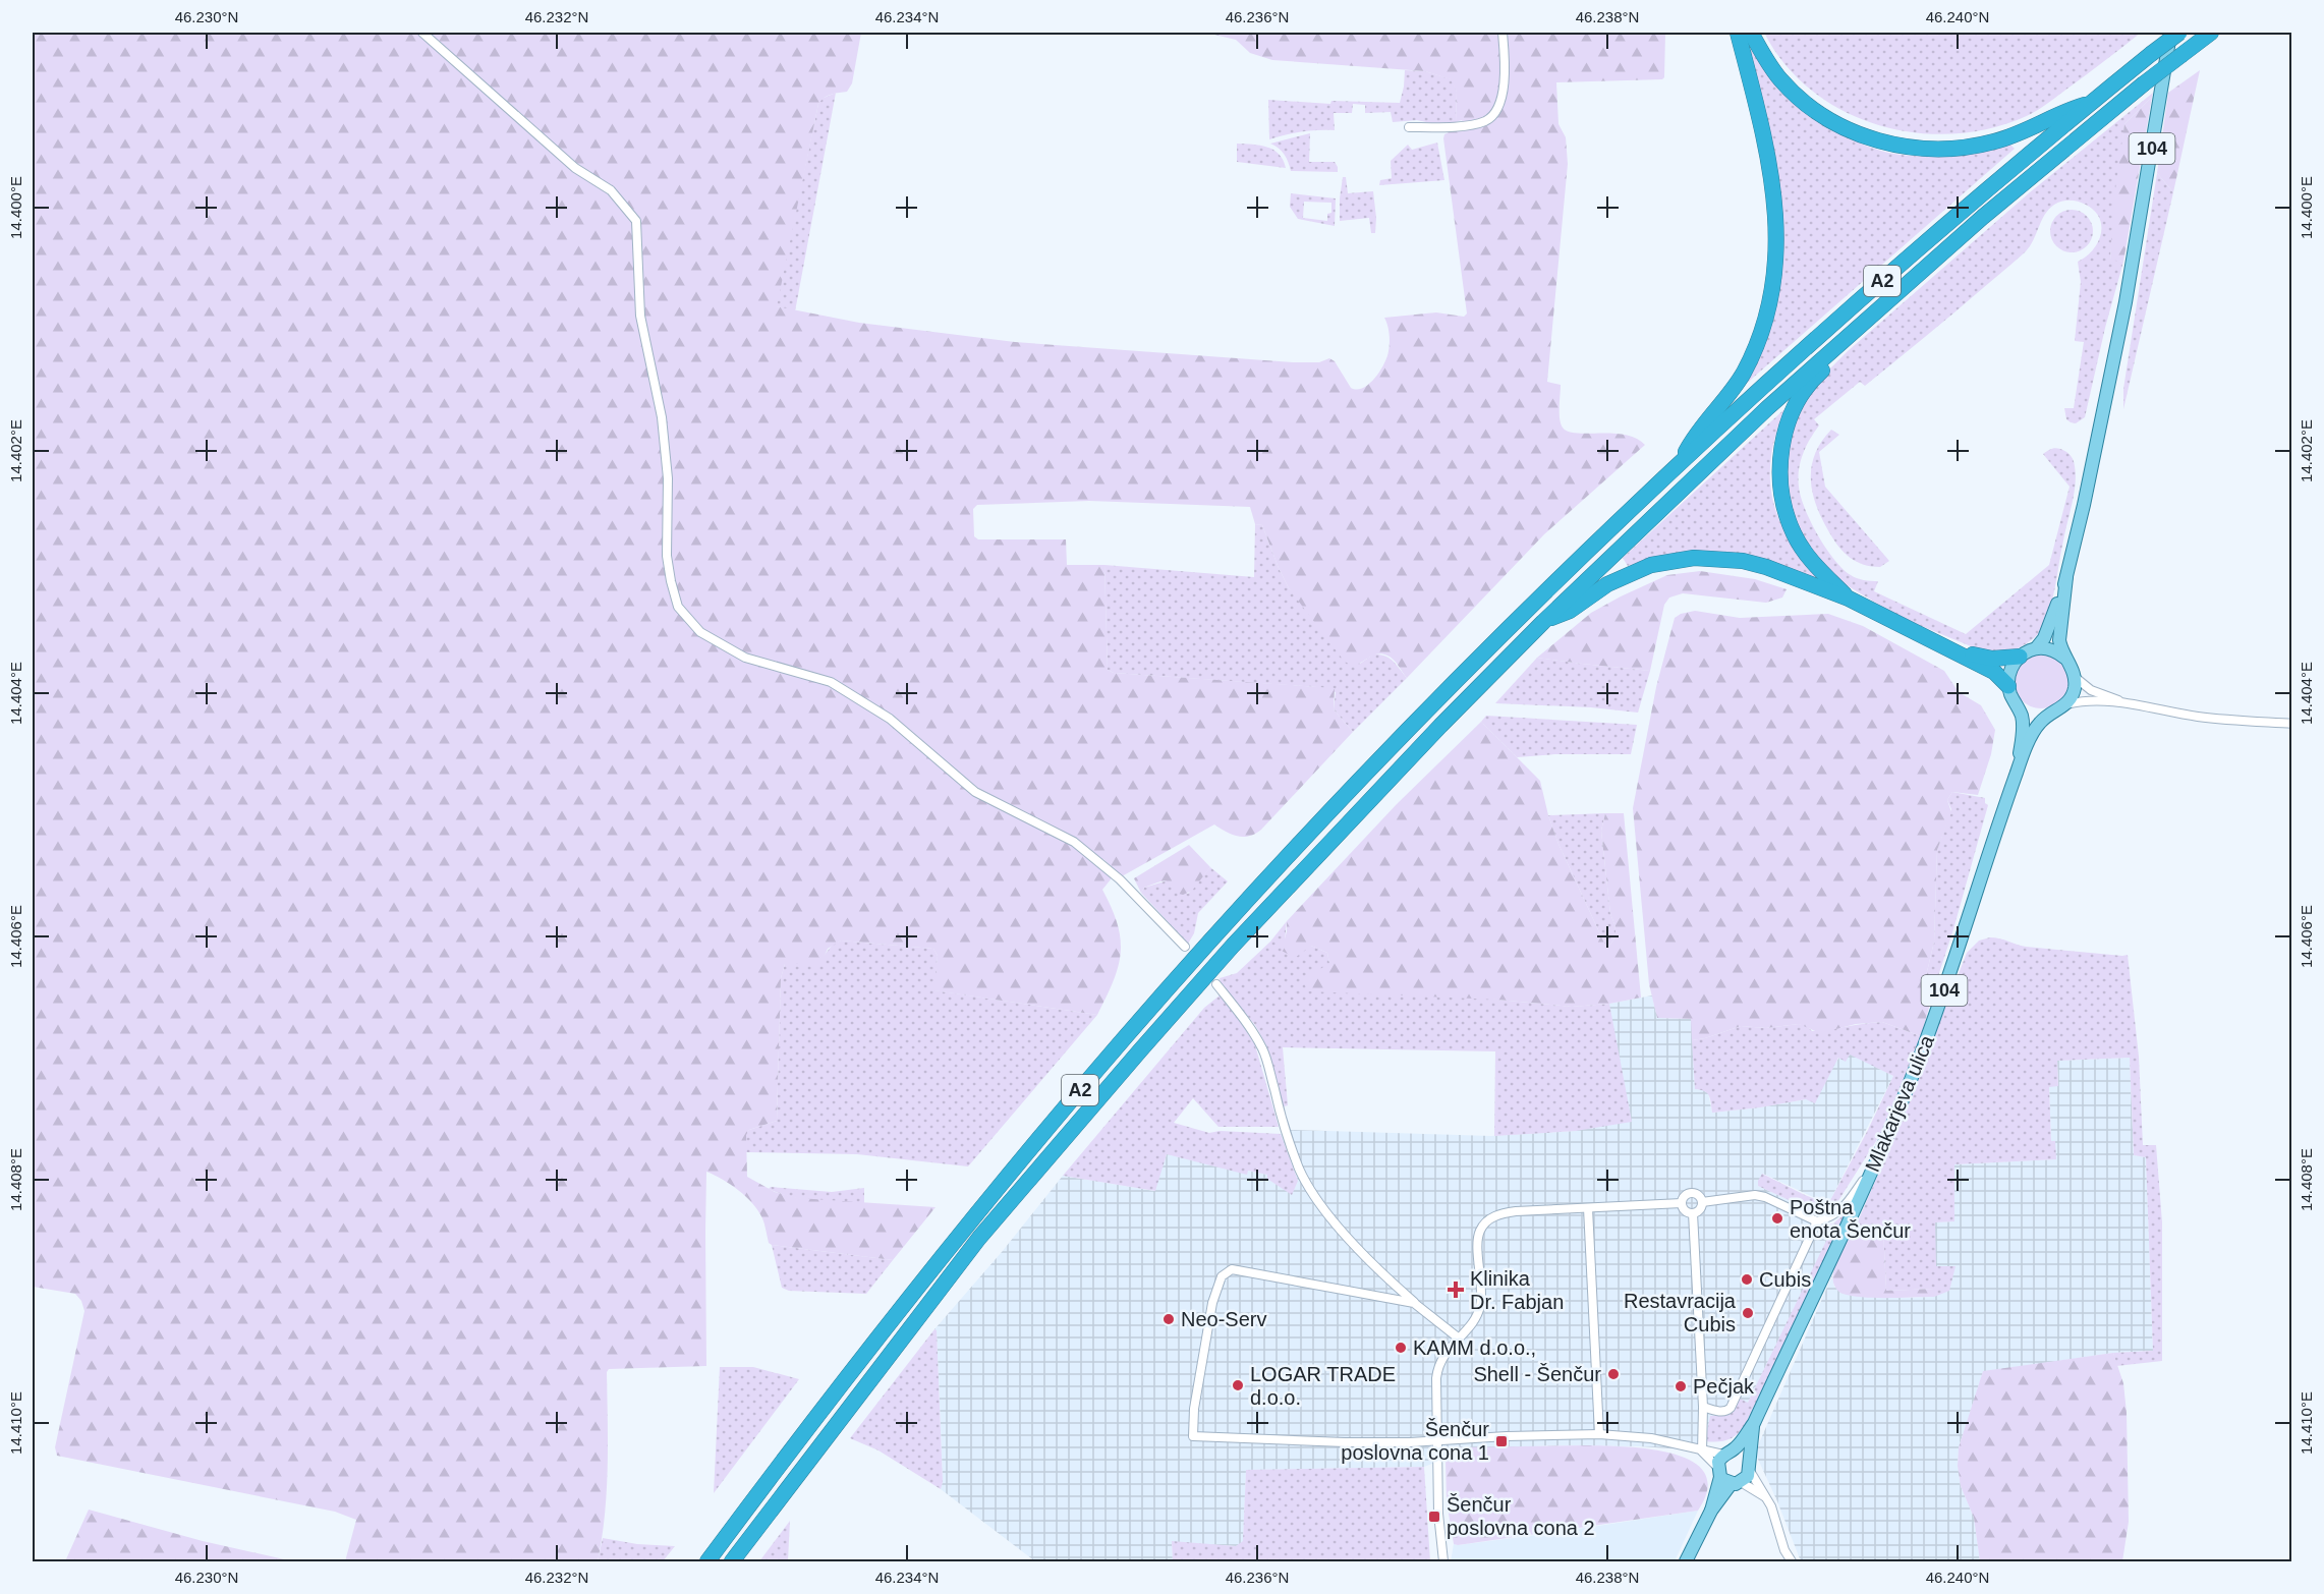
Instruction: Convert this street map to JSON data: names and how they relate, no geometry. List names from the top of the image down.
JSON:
{
  "streets": {
    "highway": ["A2"],
    "main road": ["104", "Mlakarjeva ulica"]
  },
  "crossings": [
    ["104", "Mlakarjeva ulica"]
  ],
  "places": {
    "other": [
      "Poštna enota Šenčur",
      "Cubis",
      "Restavracija Cubis",
      "Neo-Serv",
      "KAMM d.o.o.,",
      "Shell - Šenčur",
      "LOGAR TRADE d.o.o.",
      "Pečjak"
    ],
    "health": ["Klinika Dr. Fabjan"],
    "transit": ["Šenčur poslovna cona 1", "Šenčur poslovna cona 2"]
  },
  "coordinates": [
    "46.230°N",
    "46.232°N",
    "46.234°N",
    "46.236°N",
    "46.238°N",
    "46.240°N",
    "14.400°E",
    "14.402°E",
    "14.404°E",
    "14.406°E",
    "14.408°E",
    "14.410°E"
  ]
}
